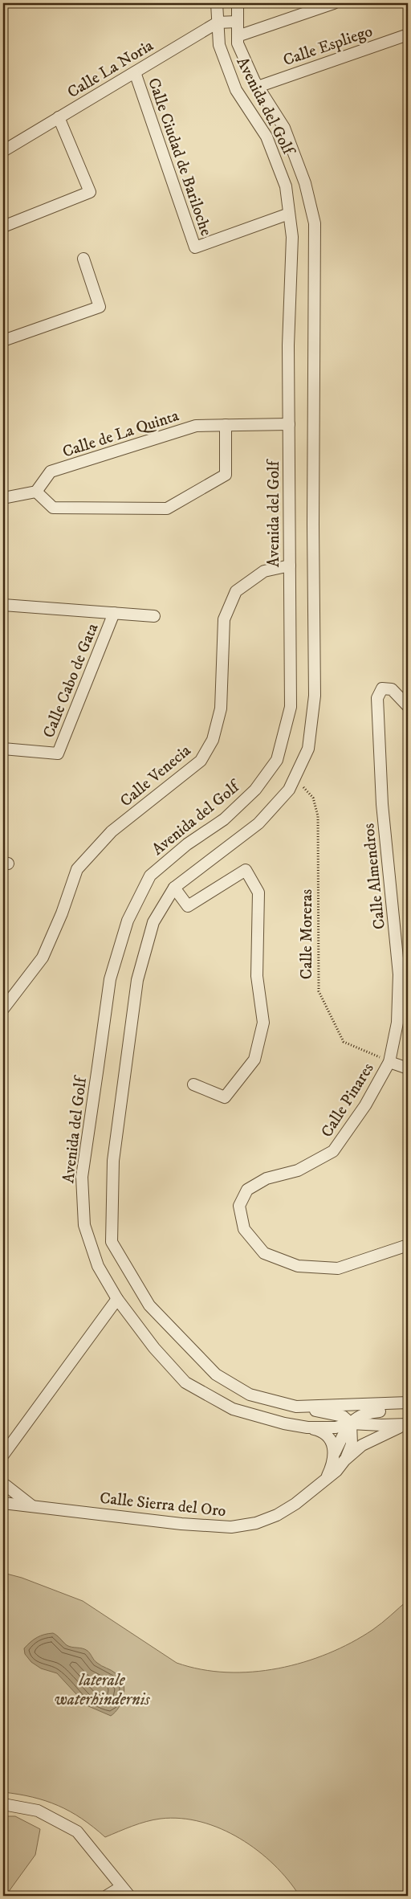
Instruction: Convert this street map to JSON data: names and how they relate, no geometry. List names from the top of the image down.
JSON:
{
  "streets": {
    "street": [
      "Calle Espliego",
      "Calle La Noria",
      "Avenida del Golf",
      "Calle Ciudad de Bariloche",
      "Calle de La Quinta",
      "Calle Cabo de Gata",
      "Calle Venecia",
      "Calle Almendros",
      "Calle Pinares",
      "Calle Sierra del Oro"
    ],
    "path": ["Calle Moreras"]
  },
  "crossings": [
    ["Calle Espliego", "Avenida del Golf"],
    ["Calle La Noria", "Avenida del Golf"],
    ["Calle La Noria", "Calle Ciudad de Bariloche"],
    ["Avenida del Golf", "Calle Ciudad de Bariloche"],
    ["Avenida del Golf", "Calle de La Quinta"],
    ["Avenida del Golf", "Calle Venecia"],
    ["Avenida del Golf", "Calle Moreras"],
    ["Avenida del Golf", "Calle Sierra del Oro"],
    ["Calle Almendros", "Calle Moreras"],
    ["Calle Almendros", "Calle Pinares"],
    ["Calle Moreras", "Calle Pinares"]
  ],
  "water": ["laterale waterhindernis"]
}
